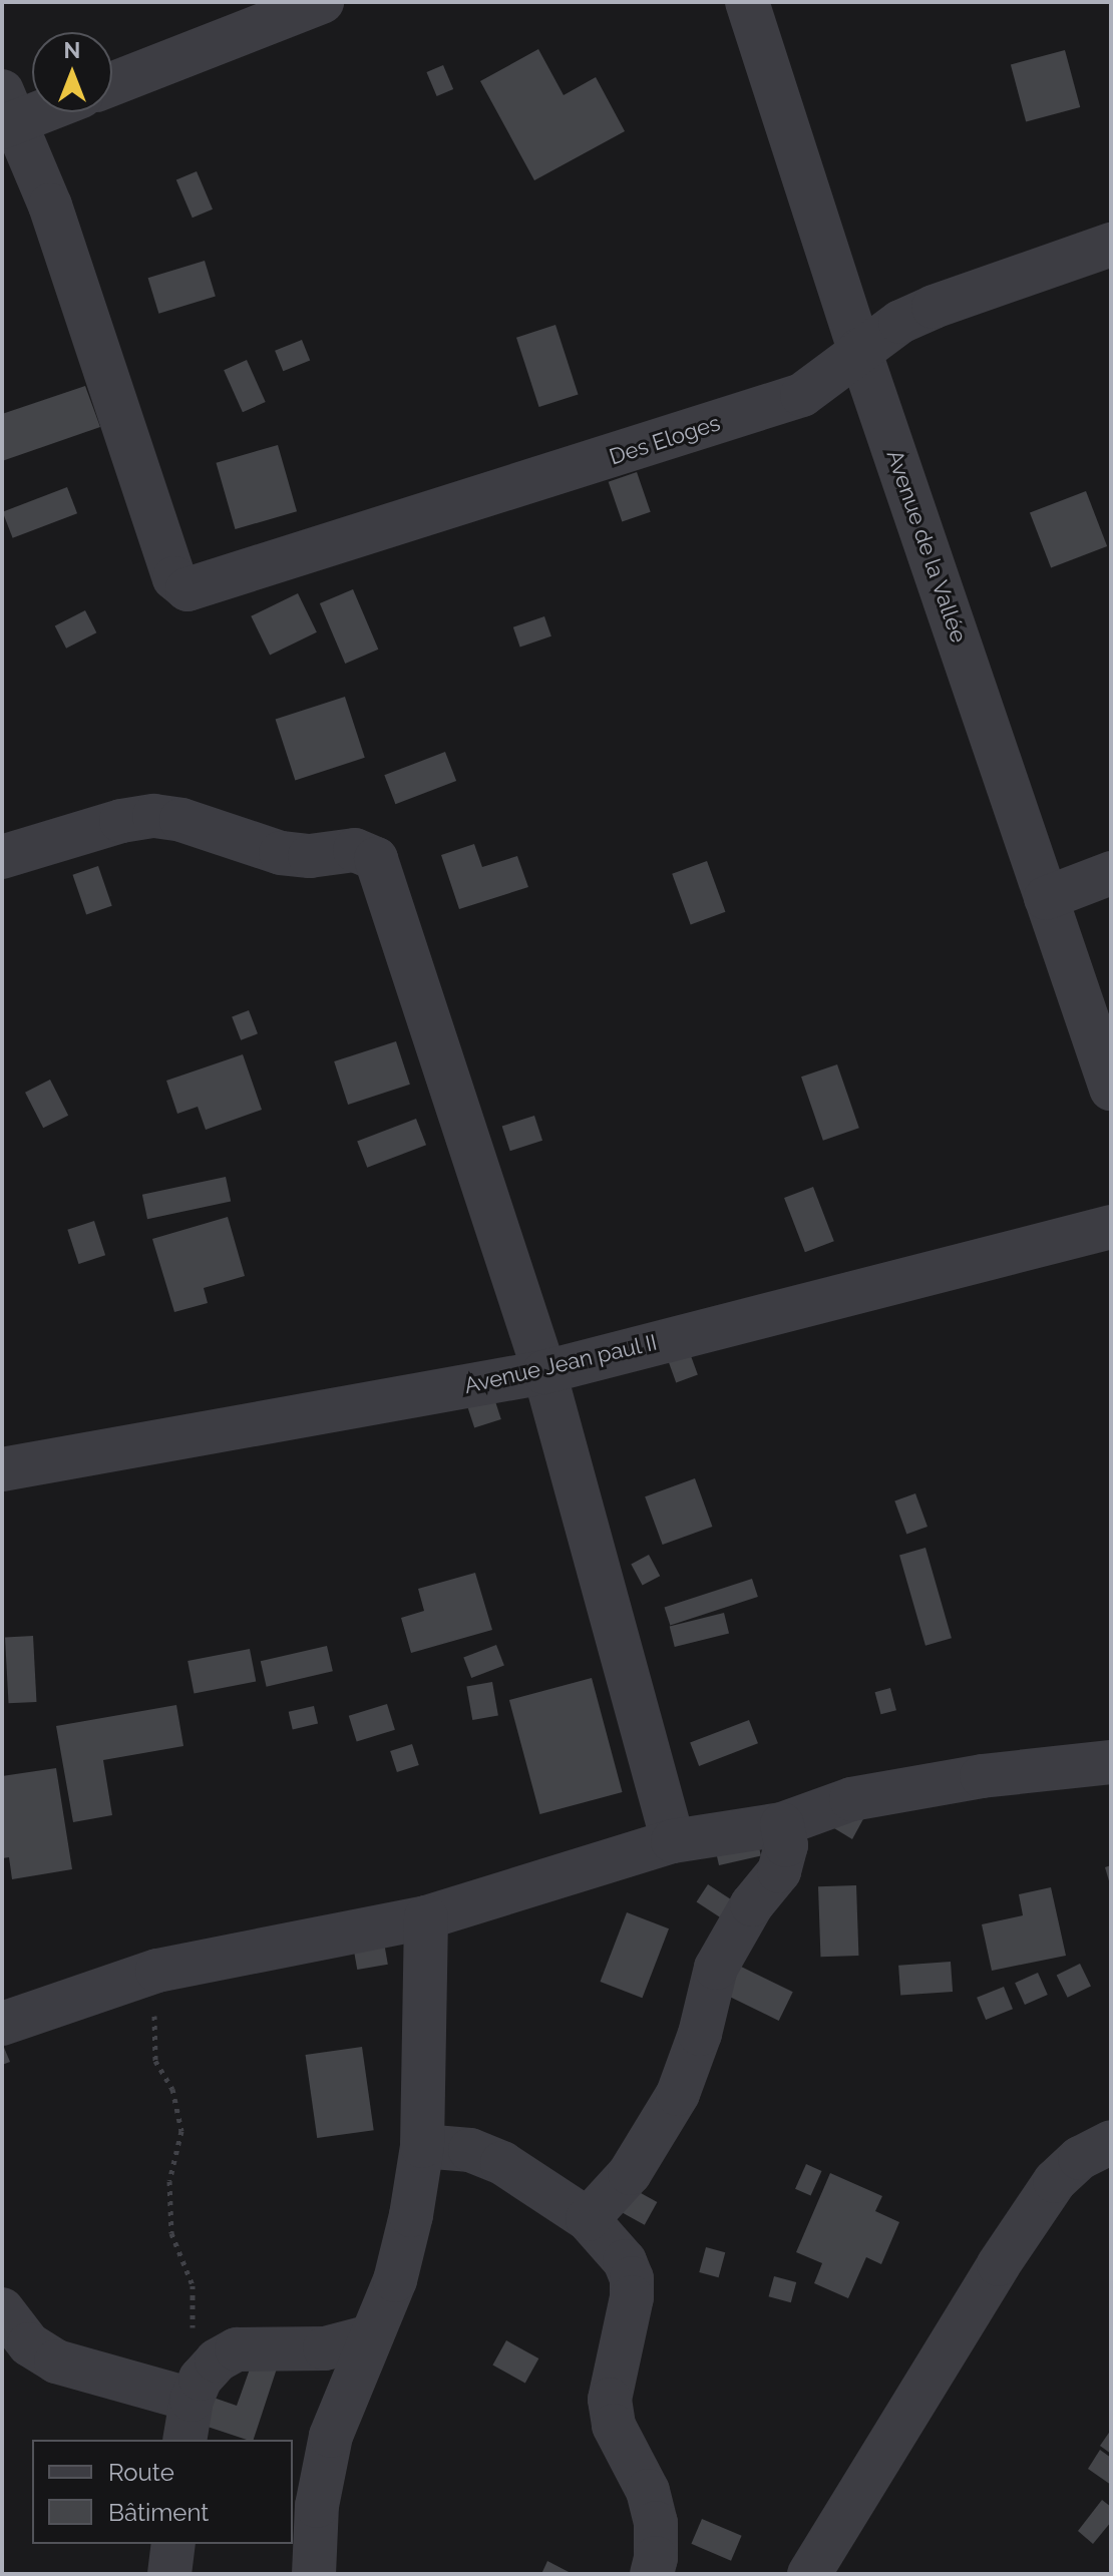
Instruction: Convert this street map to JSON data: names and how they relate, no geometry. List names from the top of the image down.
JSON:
{
  "streets": {
    "street": ["Des Eloges", "Avenue de la Vallée", "Avenue Jean paul II"]
  },
  "crossings": [
    ["Des Eloges", "Avenue de la Vallée"]
  ],
  "legend": ["Route", "Bâtiment"],
  "north": "top"
}
